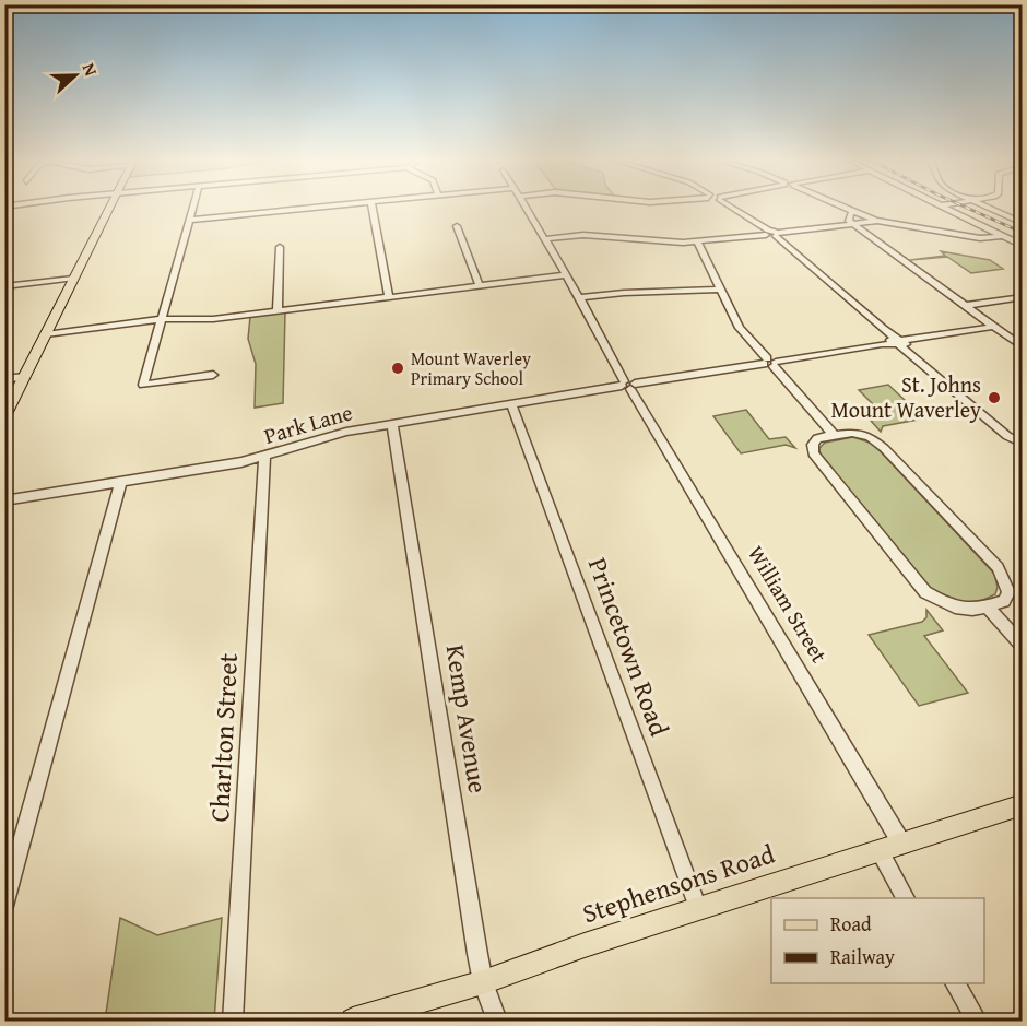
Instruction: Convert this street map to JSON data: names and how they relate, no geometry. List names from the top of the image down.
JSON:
{
  "streets": {
    "main road": ["Stephensons Road"],
    "street": [
      "Park Lane",
      "William Street",
      "Princetown Road",
      "Kemp Avenue",
      "Charlton Street"
    ]
  },
  "crossings": [
    ["Park Lane", "William Street"],
    ["Park Lane", "Princetown Road"],
    ["Park Lane", "Kemp Avenue"],
    ["Park Lane", "Charlton Street"],
    ["William Street", "Stephensons Road"],
    ["Princetown Road", "Stephensons Road"],
    ["Kemp Avenue", "Stephensons Road"]
  ],
  "places": ["Mount Waverley Primary School", "St. Johns Mount Waverley"],
  "legend": ["Road", "Railway"],
  "north": "right"
}
